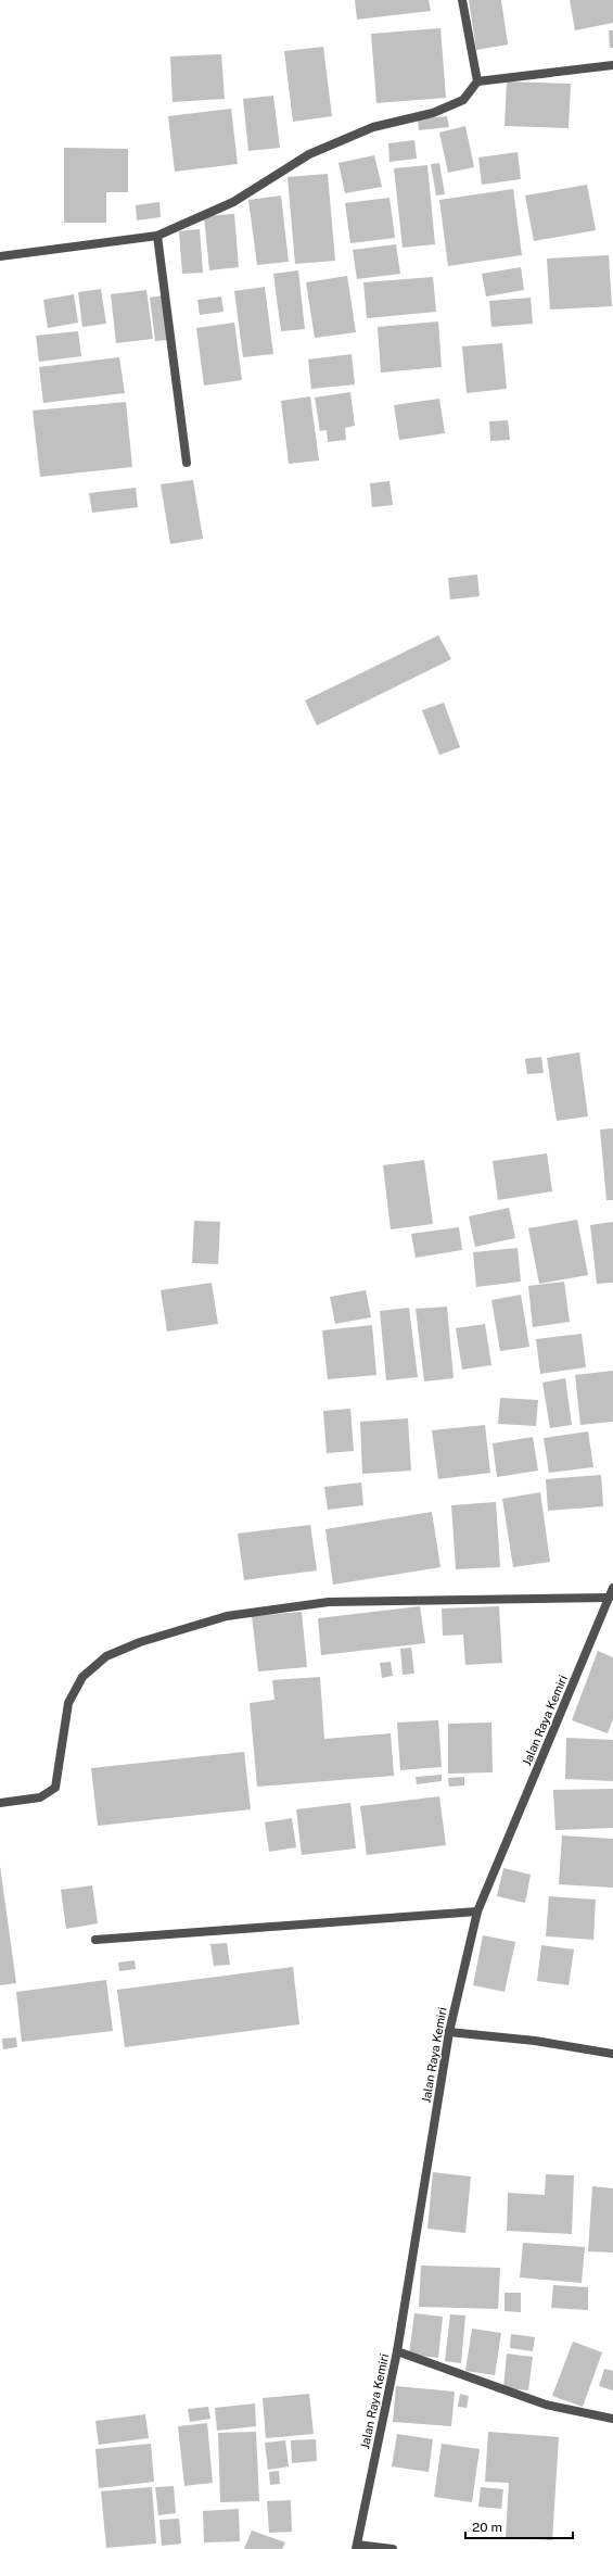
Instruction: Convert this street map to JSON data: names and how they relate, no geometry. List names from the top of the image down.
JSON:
{
  "streets": {
    "street": ["Jalan Raya Kemiri"]
  },
  "scale_bar": "20 m"
}
